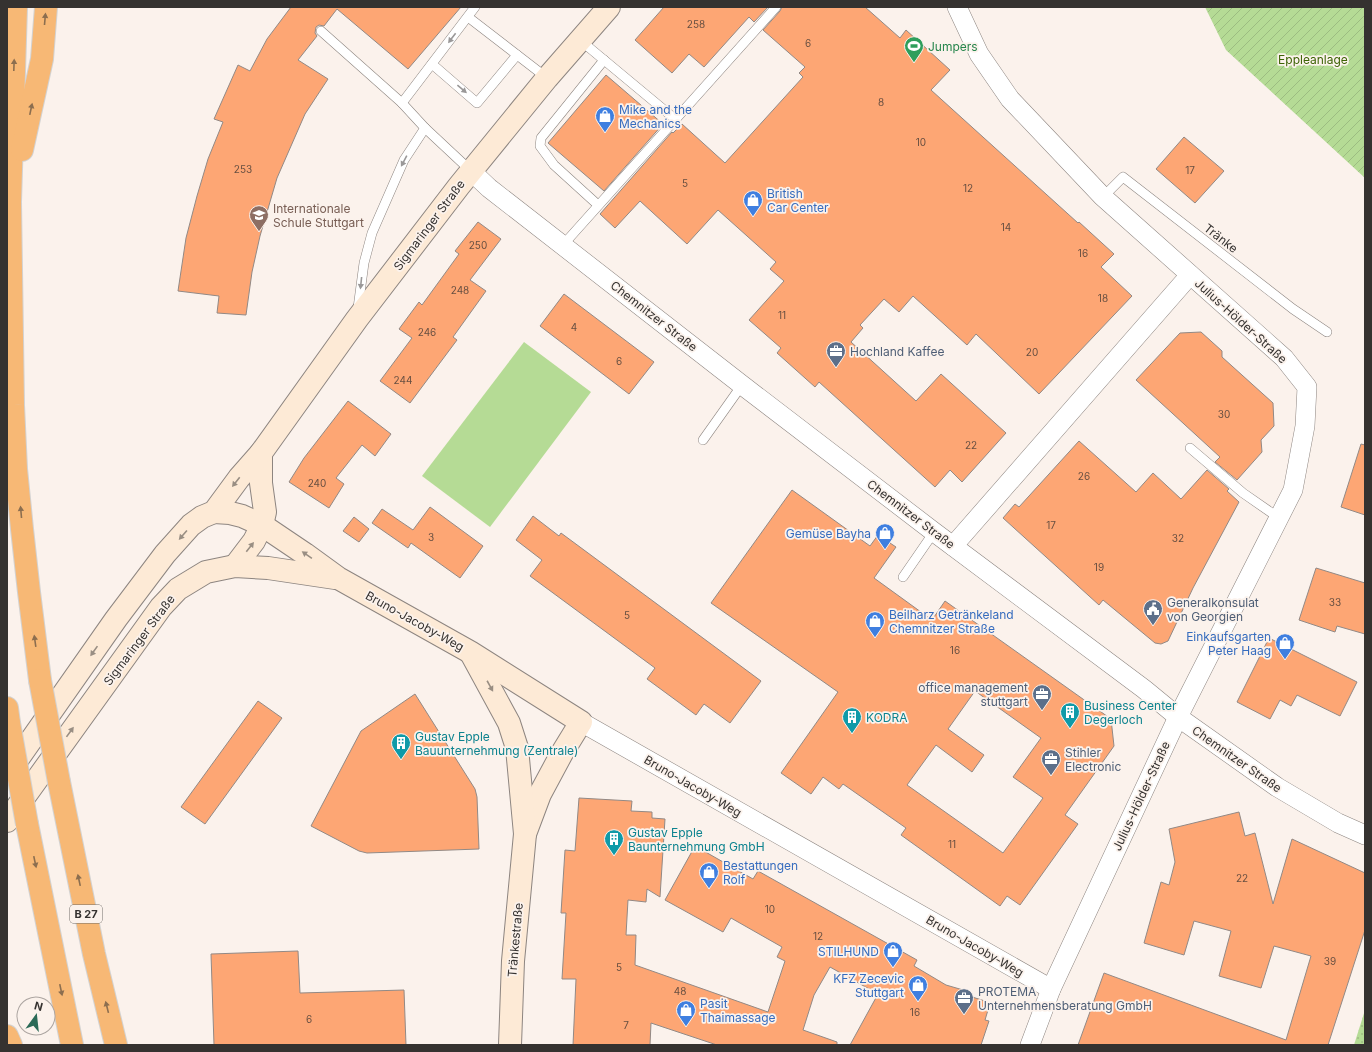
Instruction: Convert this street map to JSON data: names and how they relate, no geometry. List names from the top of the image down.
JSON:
{
  "streets": {
    "highway": ["B 27"],
    "main road": ["Sigmaringer Straße", "Bruno-Jacoby-Weg", "Tränkestraße"],
    "street": ["Chemnitzer Straße", "Julius-Hölder-Straße"],
    "lane": ["Tränke"]
  },
  "crossings": [
    ["Sigmaringer Straße", "Chemnitzer Straße"],
    ["Sigmaringer Straße", "Bruno-Jacoby-Weg"],
    ["Tränke", "Julius-Hölder-Straße"],
    ["Chemnitzer Straße", "Julius-Hölder-Straße"],
    ["Julius-Hölder-Straße", "Bruno-Jacoby-Weg"],
    ["Bruno-Jacoby-Weg", "Tränkestraße"]
  ],
  "one_way": ["Tränkestraße"],
  "parks": ["Eppleanlage"],
  "places": {
    "sports": ["Jumpers"],
    "shop": [
      "Mike and the Mechanics",
      "British Car Center",
      "Gemüse Bayha",
      "Beilharz Getränkeland Chemnitzer Straße",
      "Einkaufsgarten Peter Haag",
      "Bestattungen Rolf",
      "STILHUND",
      "KFZ Zecevic Stuttgart",
      "Pasit Thaimassage"
    ],
    "school or university": ["Internationale Schule Stuttgart"],
    "office": [
      "Hochland Kaffee",
      "office management stuttgart",
      "Stihler Electronic",
      "PROTEMA Unternehmensberatung GmbH"
    ],
    "public building": ["Generalkonsulat von Georgien"],
    "building": [
      "Business Center Degerloch",
      "KODRA",
      "Gustav Epple Bauunternehmung (Zentrale)",
      "Gustav Epple Baunternehmung GmbH"
    ]
  },
  "house_numbers": [
    "258",
    "6",
    "8",
    "10",
    "253",
    "17",
    "5",
    "12",
    "14",
    "250",
    "16",
    "248",
    "18",
    "11",
    "4",
    "246",
    "20",
    "6",
    "244",
    "30",
    "22",
    "26",
    "240",
    "17",
    "3",
    "32",
    "19",
    "33",
    "5",
    "16",
    "11",
    "22",
    "10",
    "12",
    "39",
    "5",
    "48",
    "16",
    "6",
    "7"
  ],
  "north": "top"
}
